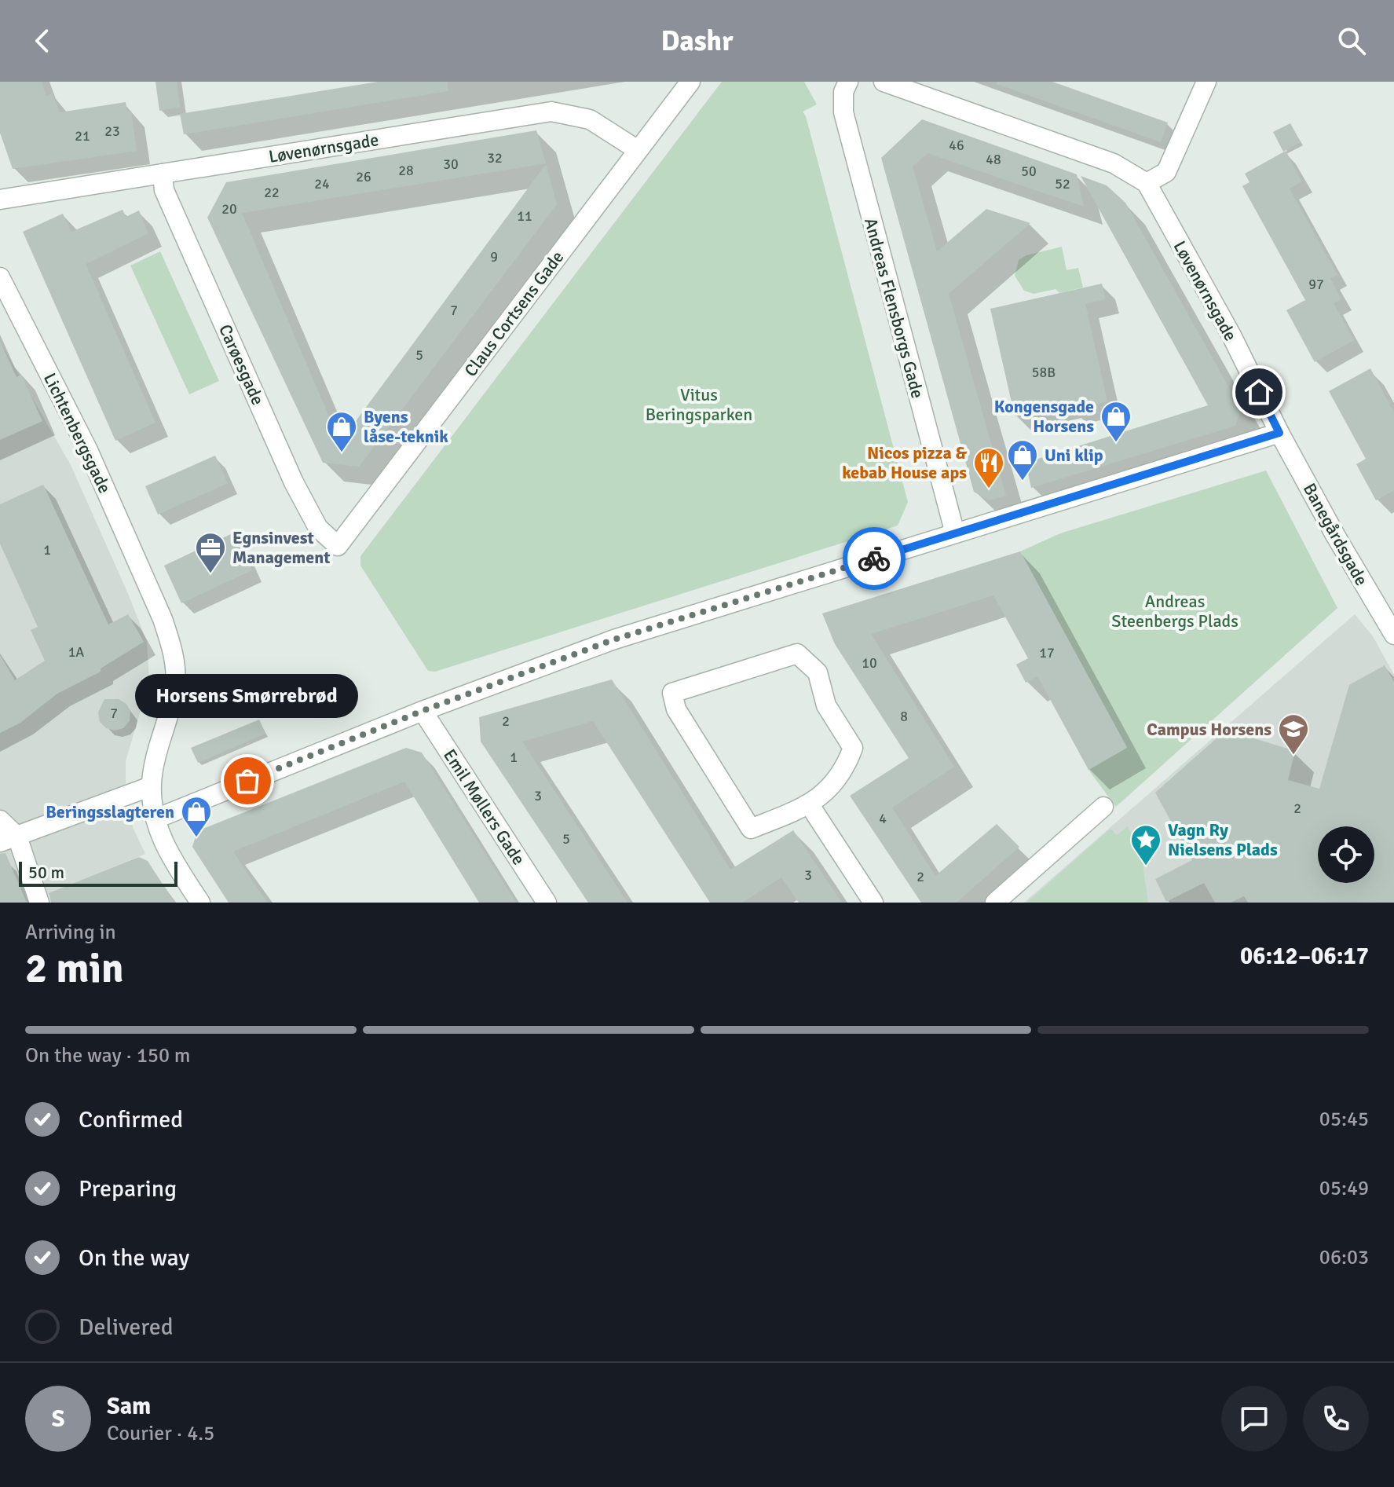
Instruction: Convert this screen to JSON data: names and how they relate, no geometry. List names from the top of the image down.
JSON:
{
  "streets": {
    "street": [
      "Løvenørnsgade",
      "Andreas Flensborgs Gade",
      "Claus Cortsens Gade",
      "Carøesgade",
      "Lichtenbergsgade",
      "Banegårdsgade",
      "Emil Møllers Gade"
    ]
  },
  "crossings": [
    ["Løvenørnsgade", "Claus Cortsens Gade"],
    ["Løvenørnsgade", "Carøesgade"],
    ["Løvenørnsgade", "Banegårdsgade"],
    ["Claus Cortsens Gade", "Carøesgade"]
  ],
  "parks": ["Vitus Beringsparken", "Andreas Steenbergs Plads"],
  "places": {
    "shop": [
      "Kongensgade Horsens",
      "Byens låse-teknik",
      "Uni klip",
      "Beringsslagteren"
    ],
    "restaurant": ["Nicos pizza & kebab House aps"],
    "office": ["Egnsinvest Management"],
    "school or university": ["Campus Horsens"],
    "other": ["Horsens Smørrebrød"],
    "place": ["Vagn Ry Nielsens Plads"]
  },
  "house_numbers": [
    "23",
    "21",
    "46",
    "32",
    "48",
    "30",
    "28",
    "50",
    "26",
    "24",
    "52",
    "22",
    "20",
    "11",
    "9",
    "97",
    "7",
    "5",
    "58B",
    "1",
    "1A",
    "17",
    "10",
    "7",
    "8",
    "2",
    "1",
    "3",
    "2",
    "4",
    "5",
    "3",
    "2"
  ],
  "scale_bar": "50 m",
  "page": {
    "header": "Dashr",
    "bubble": "Horsens Smørrebrød",
    "scale": "50 m",
    "heading": ["2 min", "Arriving in", "06:12–06:17"],
    "panel": ["Sam", "Courier · 4.5"],
    "bar": "On the way · 150 m",
    "list": [
      ["Confirmed", "05:45"],
      ["Preparing", "05:49"],
      ["On the way", "06:03"],
      "Delivered"
    ],
    "round": "S"
  }
}
